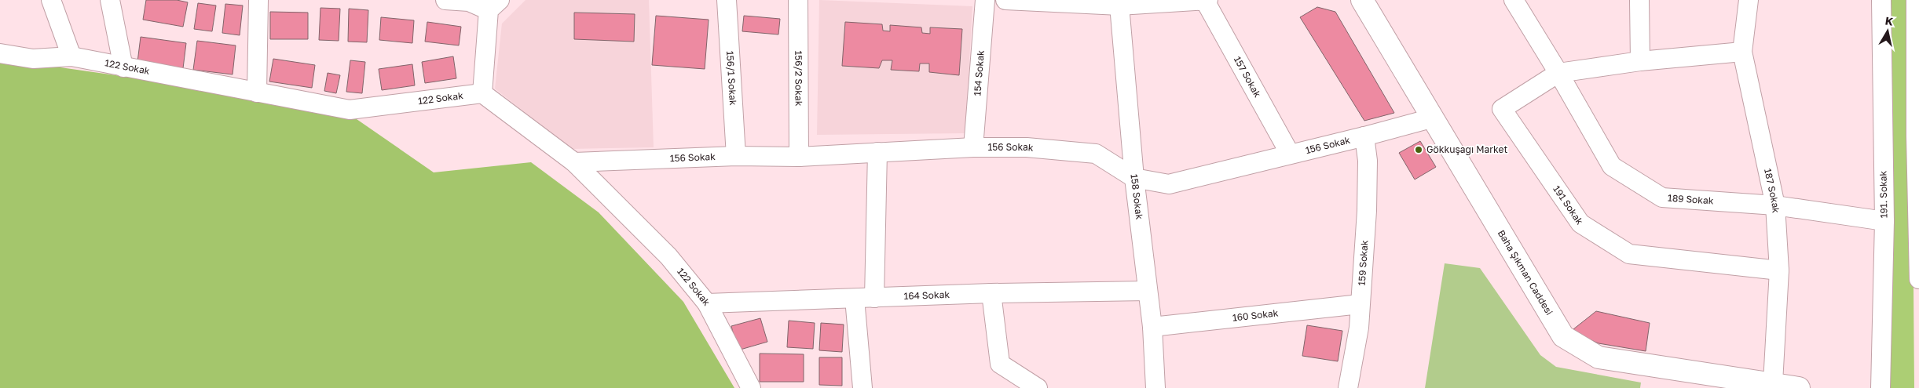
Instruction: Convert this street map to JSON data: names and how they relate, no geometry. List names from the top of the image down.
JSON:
{
  "streets": {
    "main road": ["Baha Şıkman Caddesi"],
    "street": [
      "122 Sokak",
      "154 Sokak",
      "157 Sokak",
      "156/1 Sokak",
      "156/2 Sokak",
      "156 Sokak",
      "187 Sokak",
      "191. Sokak",
      "158 Sokak",
      "189 Sokak",
      "191 Sokak",
      "159 Sokak",
      "164 Sokak",
      "160 Sokak"
    ]
  },
  "crossings": [
    ["122 Sokak", "156 Sokak"],
    ["122 Sokak", "164 Sokak"],
    ["154 Sokak", "156 Sokak"],
    ["157 Sokak", "156 Sokak"],
    ["156/1 Sokak", "156 Sokak"],
    ["156/2 Sokak", "156 Sokak"],
    ["156 Sokak", "158 Sokak"],
    ["156 Sokak", "159 Sokak"],
    ["156 Sokak", "Baha Şıkman Caddesi"],
    ["187 Sokak", "189 Sokak"],
    ["187 Sokak", "191 Sokak"],
    ["187 Sokak", "Baha Şıkman Caddesi"],
    ["191. Sokak", "189 Sokak"],
    ["158 Sokak", "164 Sokak"],
    ["158 Sokak", "160 Sokak"],
    ["189 Sokak", "191 Sokak"],
    ["159 Sokak", "160 Sokak"]
  ],
  "places": ["Gökkuşağı Market"],
  "north": "top"
}
